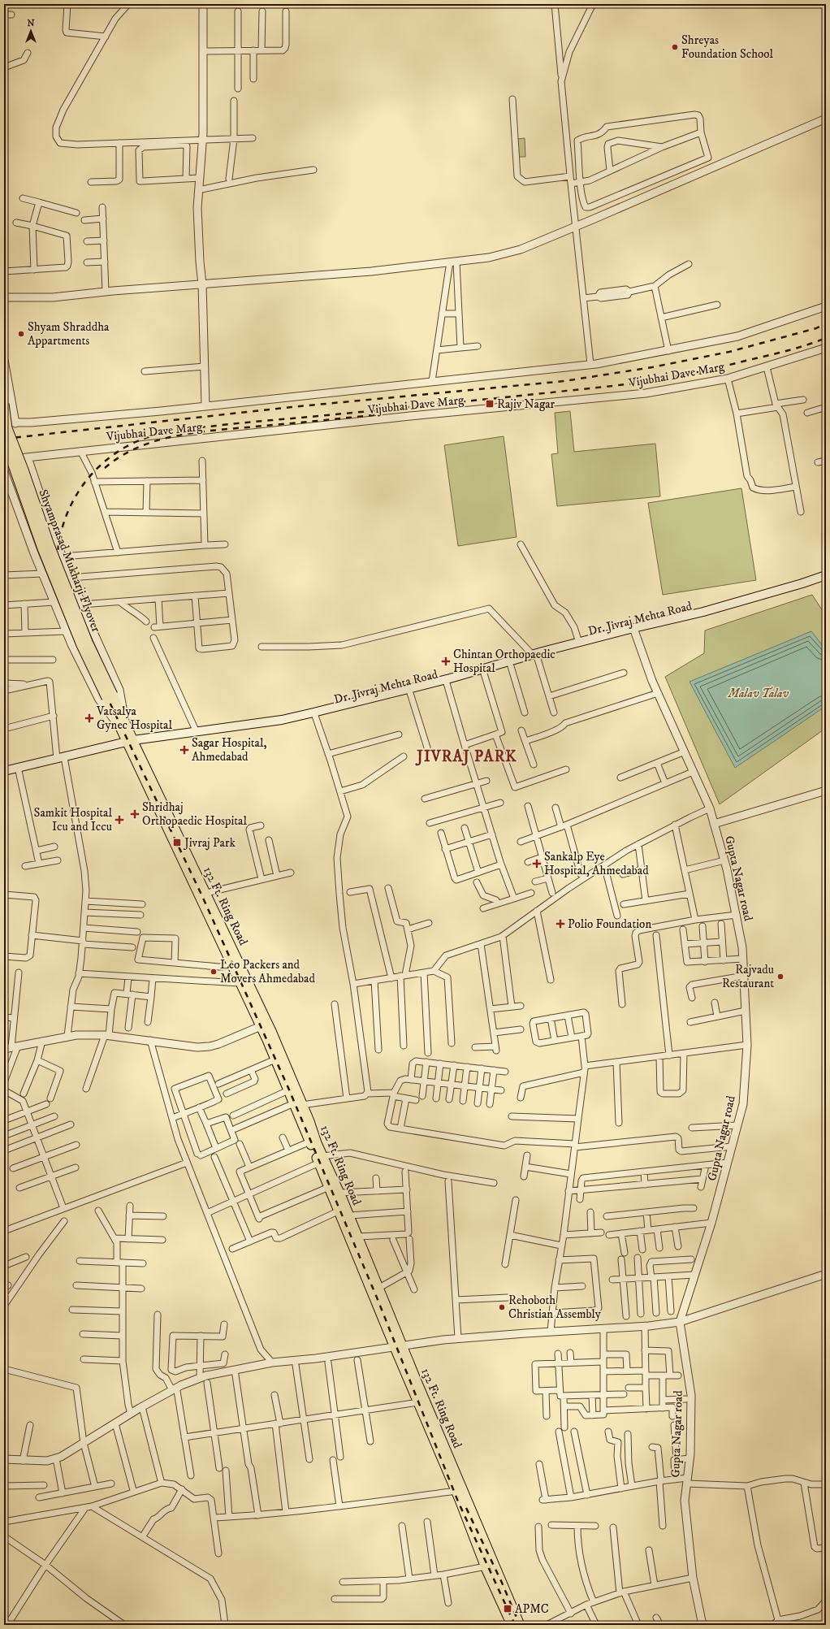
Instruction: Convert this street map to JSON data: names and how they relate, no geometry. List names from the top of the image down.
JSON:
{
  "streets": {
    "main road": ["Shyamprasad Mukharji Flyover", "Dr. Jivraj Mehta Road", "132 Ft. Ring Road"],
    "street": ["Vijubhai Dave Marg", "Gupta Nagar road"]
  },
  "crossings": [
    ["Shyamprasad Mukharji Flyover", "132 Ft. Ring Road"],
    ["Dr. Jivraj Mehta Road", "Gupta Nagar road"],
    ["Dr. Jivraj Mehta Road", "132 Ft. Ring Road"]
  ],
  "districts": ["JIVRAJ PARK"],
  "parks": ["Malav Talav"],
  "places": {
    "other": [
      "Shreyas Foundation School",
      "Shyam Shraddha Appartments",
      "Leo Packers and Movers Ahmedabad",
      "Rajvadu Restaurant",
      "Rehoboth Christian Assembly"
    ],
    "transit": ["Rajiv Nagar", "Jivraj Park", "APMC"],
    "health": [
      "Chintan Orthopaedic Hospital",
      "Vatsalya Gynec Hospital",
      "Sagar Hospital, Ahmedabad",
      "Shridhaj Orthopaedic Hospital",
      "Samkit Hospital Icu and Iccu",
      "Sankalp Eye Hospital, Ahmedabad",
      "Polio Foundation"
    ]
  },
  "north": "top"
}
